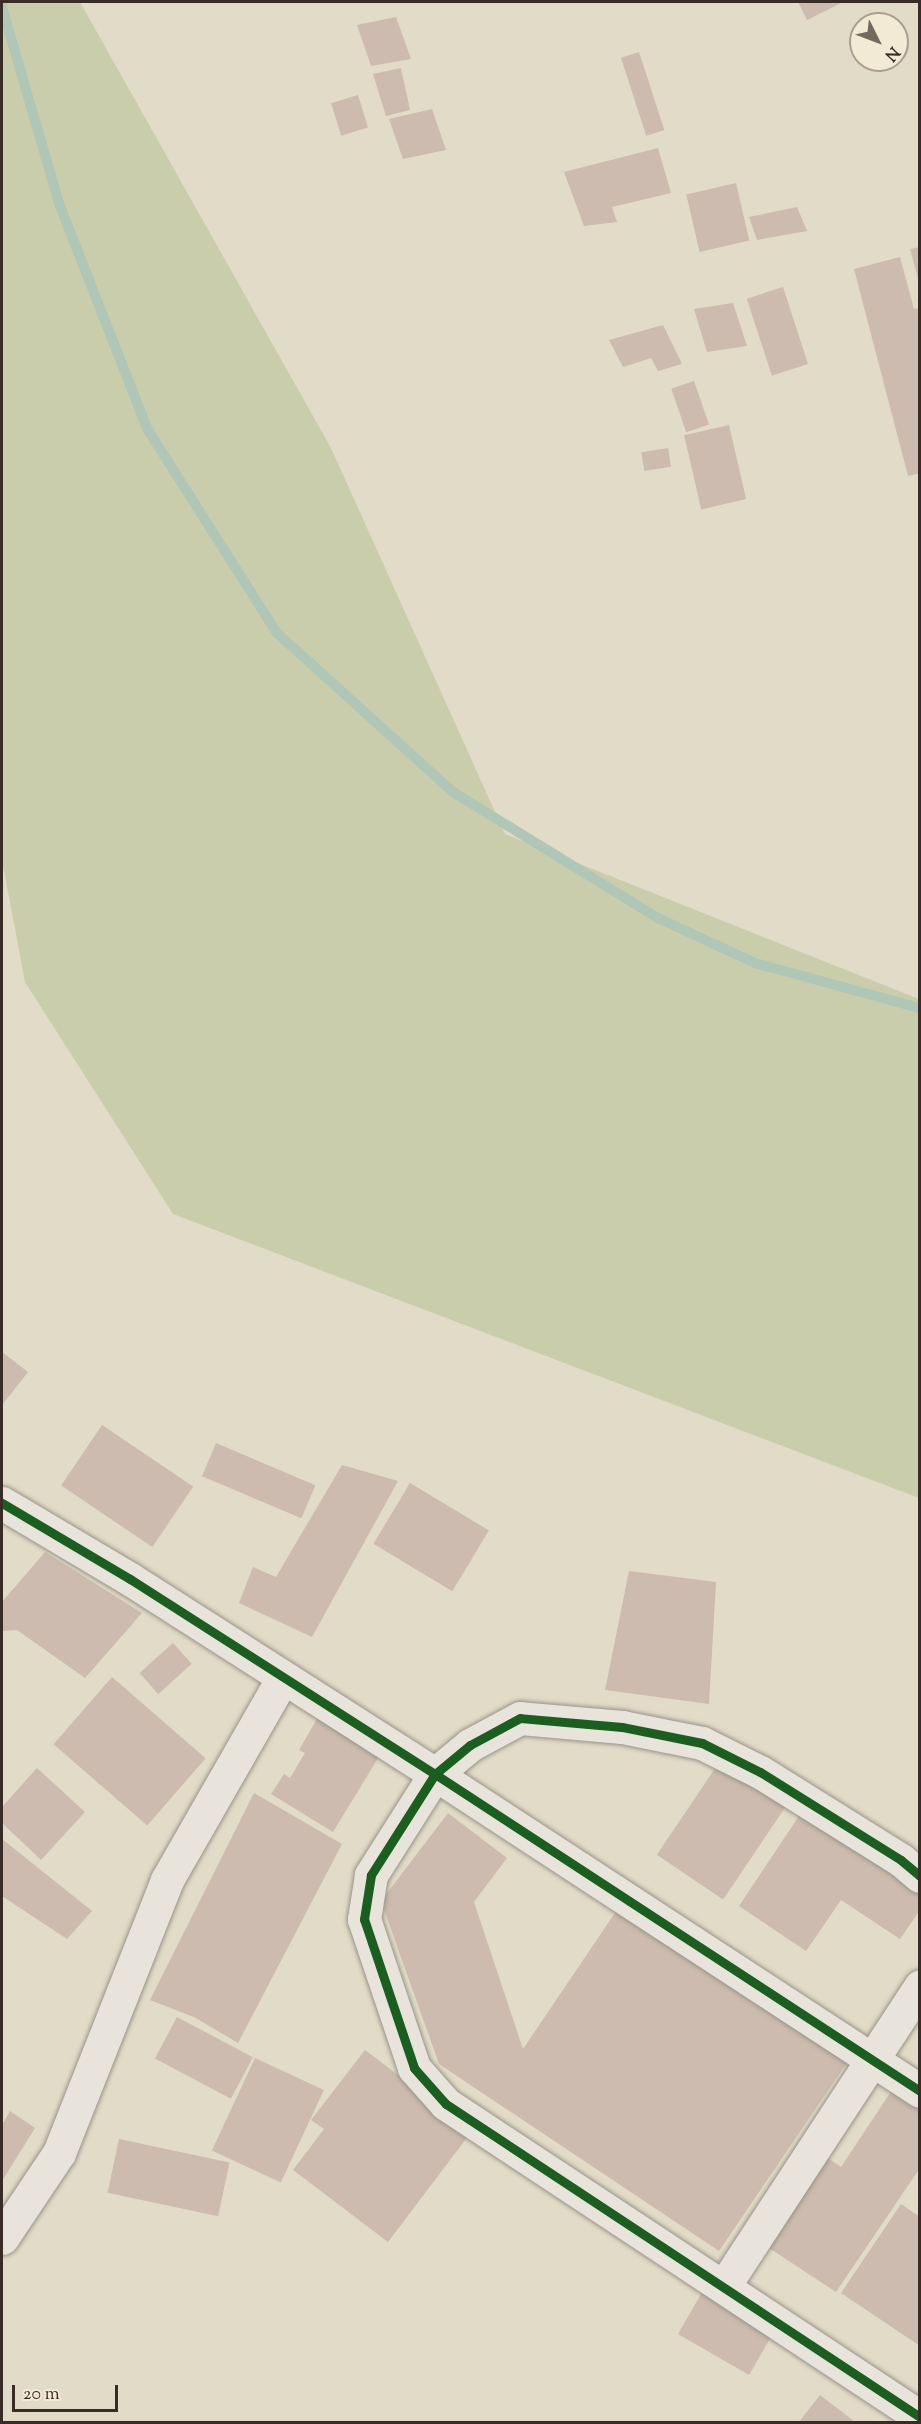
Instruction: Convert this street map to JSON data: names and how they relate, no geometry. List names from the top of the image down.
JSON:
{
  "scale_bar": "20 m",
  "north": "bottom right"
}
